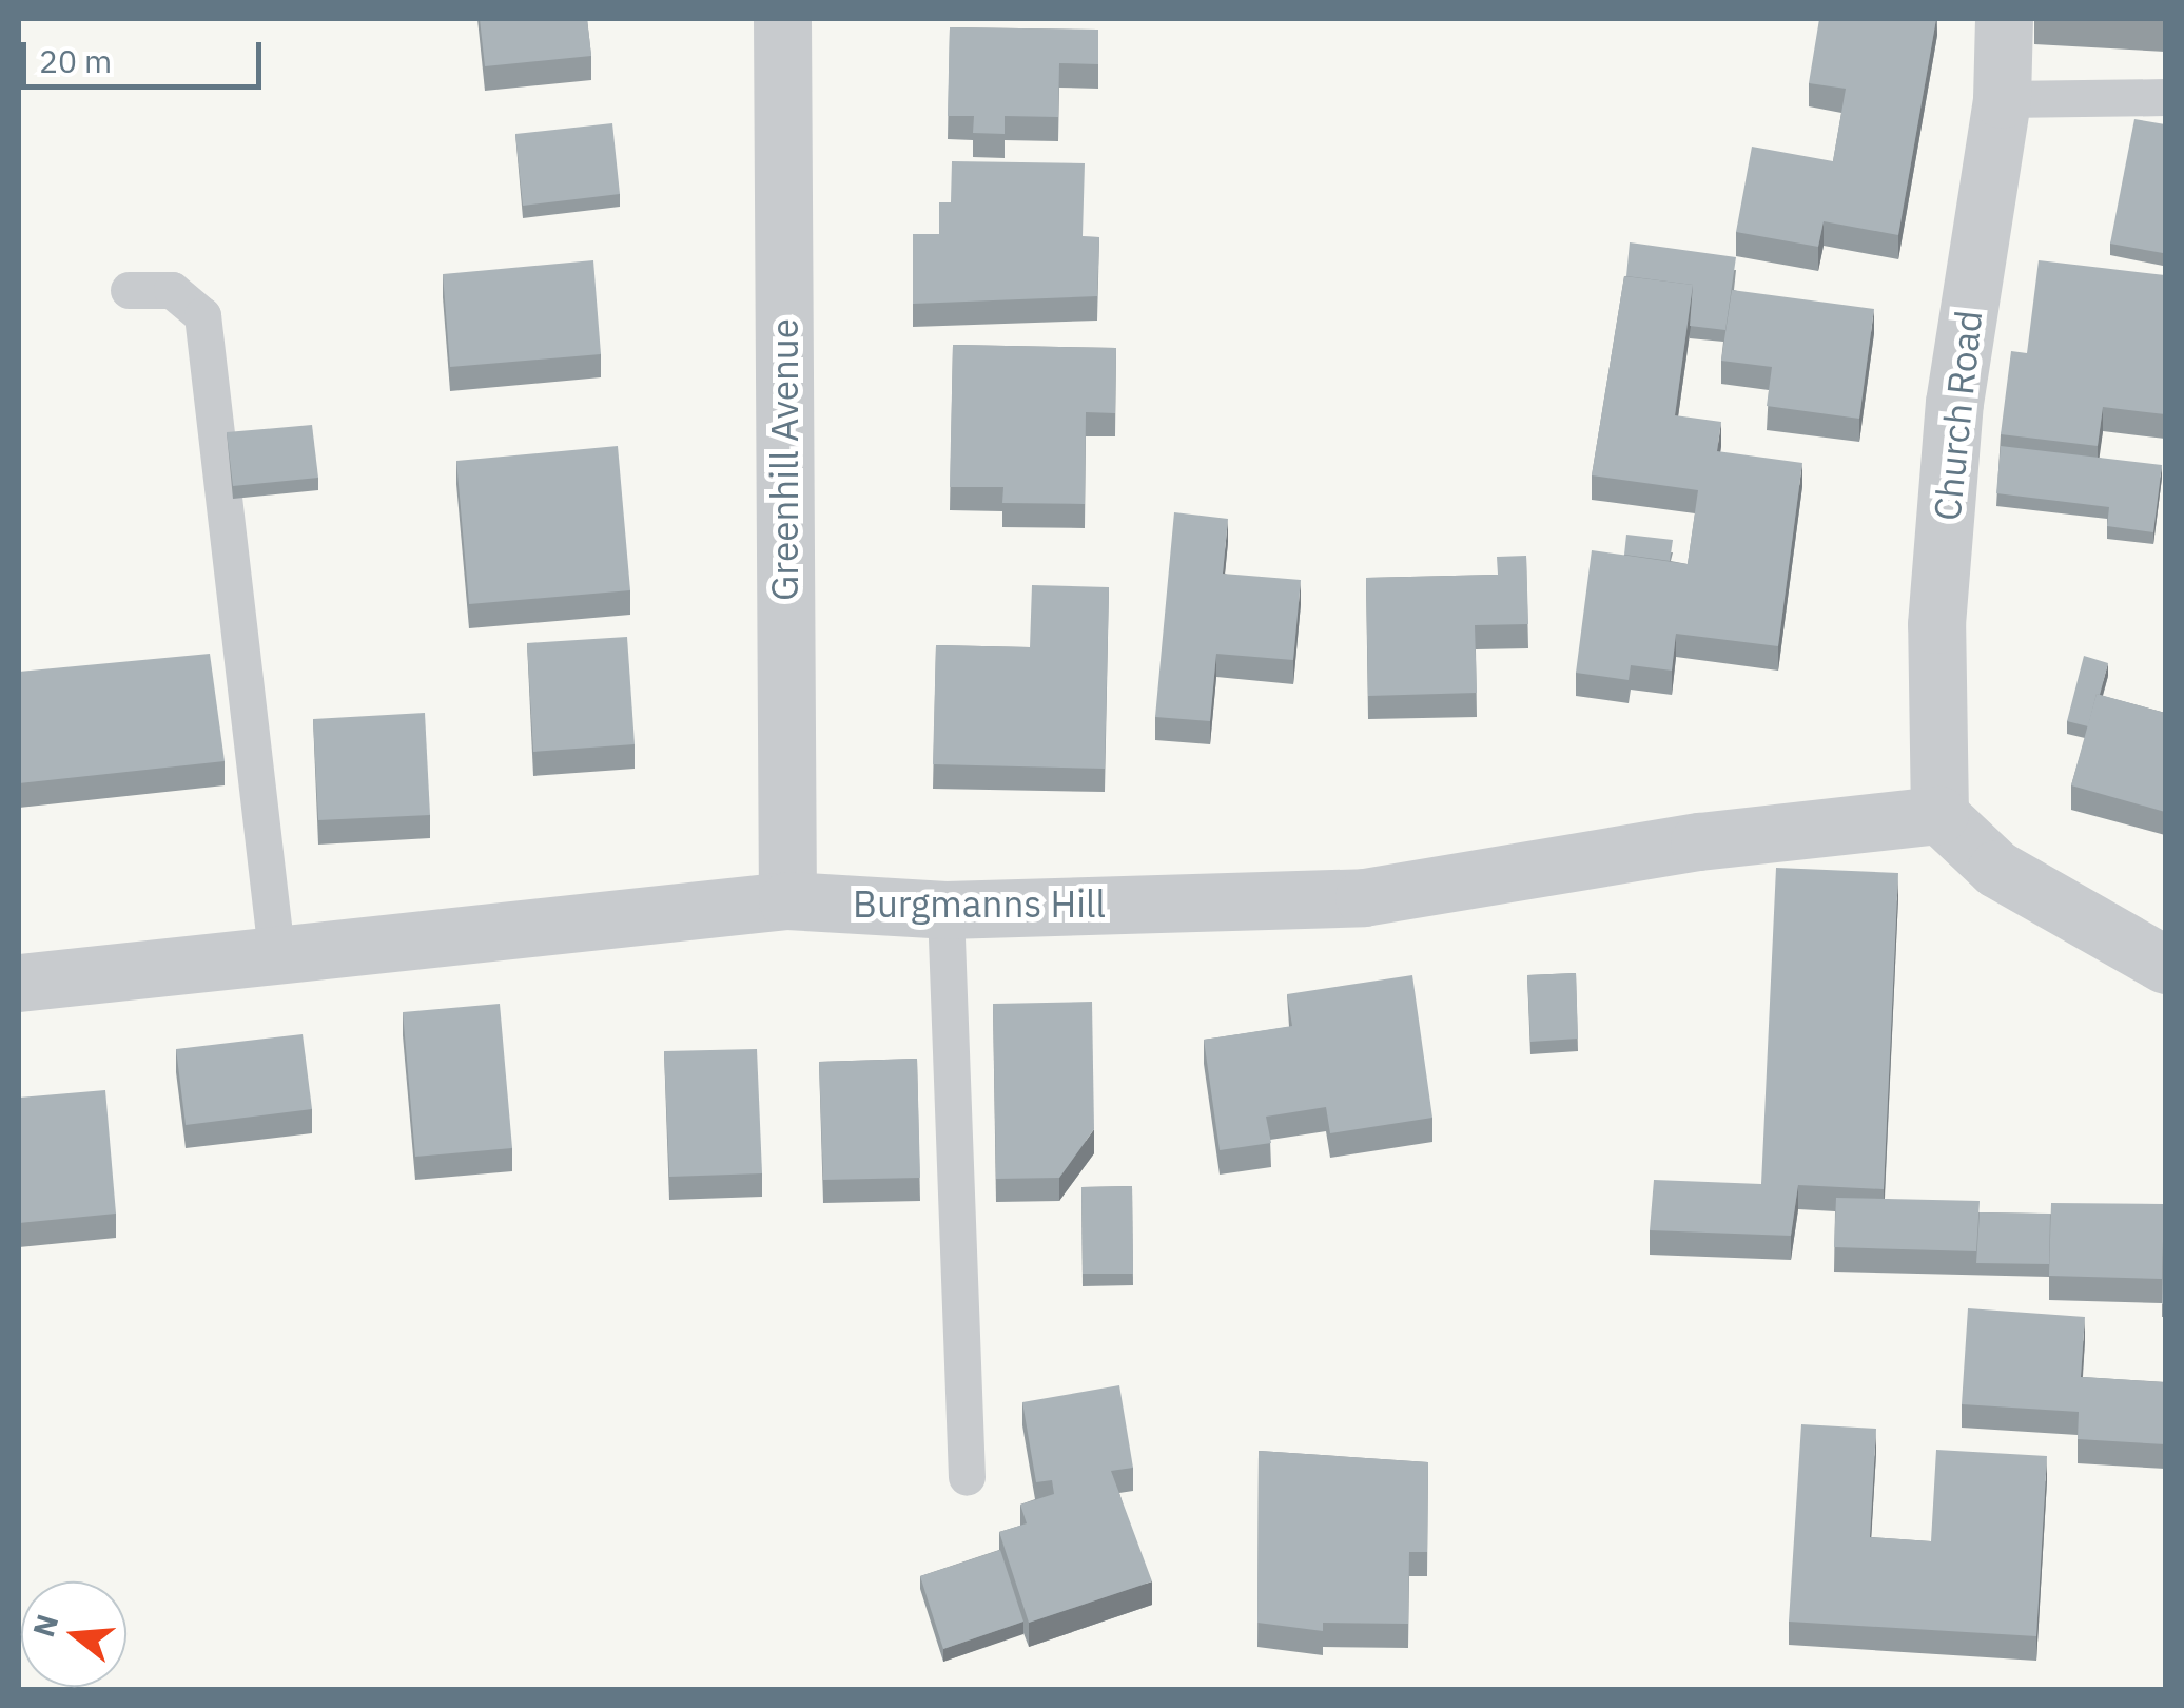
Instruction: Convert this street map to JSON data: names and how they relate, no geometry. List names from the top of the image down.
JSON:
{
  "streets": {
    "street": ["Church Road", "Greenhill Avenue", "Burgmanns Hill"]
  },
  "crossings": [
    ["Church Road", "Burgmanns Hill"],
    ["Greenhill Avenue", "Burgmanns Hill"]
  ],
  "scale_bar": "20 m",
  "north": "left"
}
